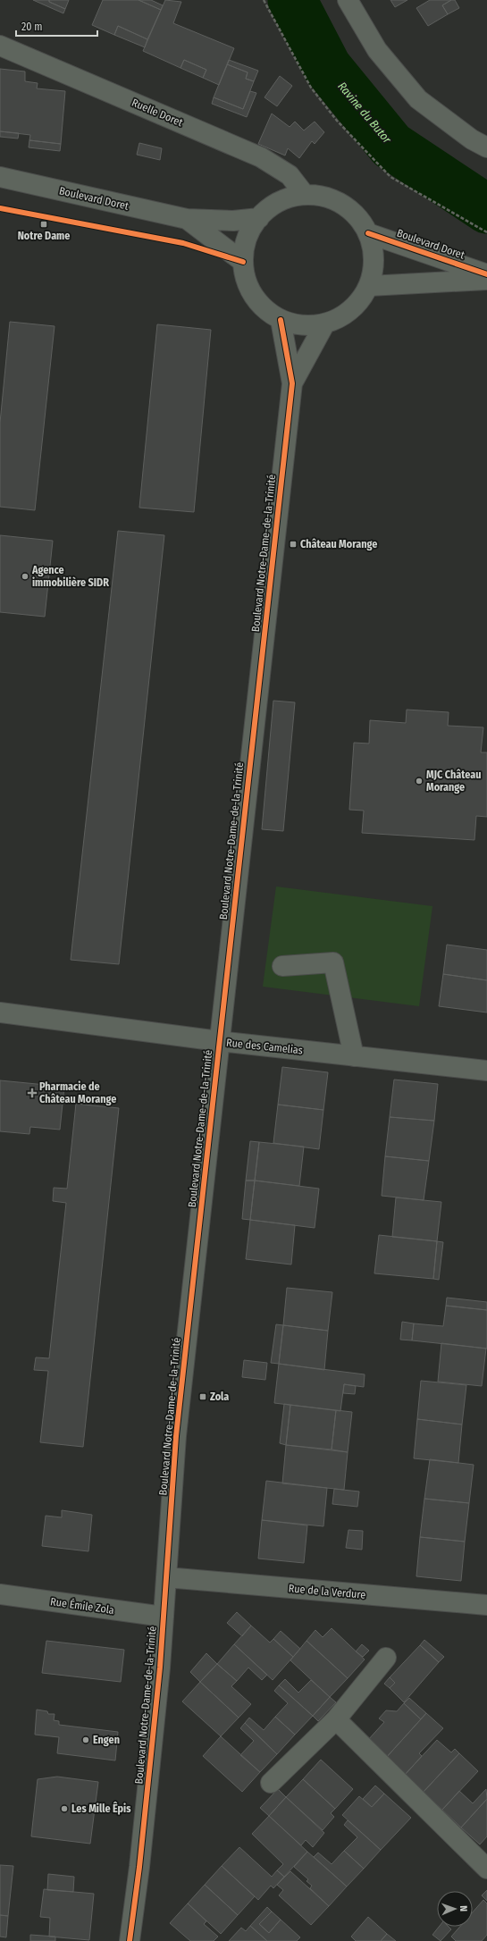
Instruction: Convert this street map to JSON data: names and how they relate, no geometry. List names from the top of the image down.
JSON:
{
  "streets": {
    "street": [
      "Ruelle Doret",
      "Boulevard Doret",
      "Boulevard Notre-Dame-de-la-Trinité",
      "Rue des Camelias",
      "Rue de la Verdure",
      "Rue Émile Zola"
    ]
  },
  "crossings": [
    ["Boulevard Notre-Dame-de-la-Trinité", "Rue des Camelias"],
    ["Boulevard Notre-Dame-de-la-Trinité", "Rue de la Verdure"],
    ["Boulevard Notre-Dame-de-la-Trinité", "Rue Émile Zola"]
  ],
  "water": ["Ravine du Butor"],
  "places": {
    "transit": ["Notre Dame", "Château Morange", "Zola"],
    "other": [
      "Agence immobilière SIDR",
      "MJC Château Morange",
      "Engen",
      "Les Mille Êpis"
    ],
    "health": ["Pharmacie de Château Morange"]
  },
  "scale_bar": "20 m",
  "north": "right"
}
